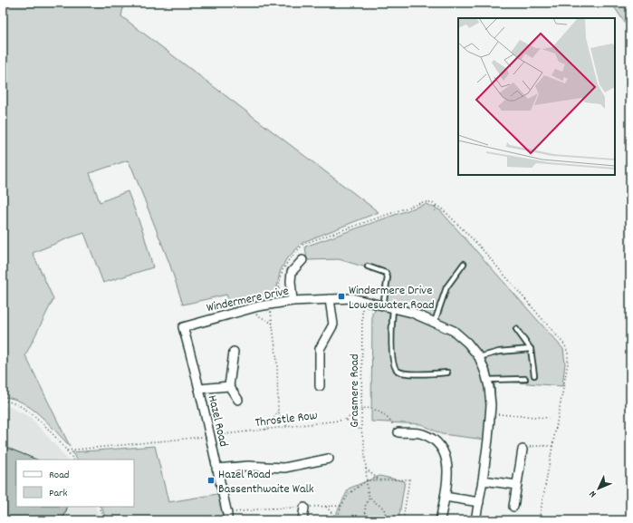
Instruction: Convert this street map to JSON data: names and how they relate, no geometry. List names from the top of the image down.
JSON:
{
  "streets": {
    "street": ["Windermere Drive", "Hazel Road"],
    "path": ["Grasmere Road", "Throstle Row"]
  },
  "crossings": [
    ["Windermere Drive", "Grasmere Road"],
    ["Windermere Drive", "Hazel Road"],
    ["Throstle Row", "Hazel Road"]
  ],
  "places": {
    "transit": ["Windermere Drive Loweswater Road", "Hazel Road Bassenthwaite Walk"]
  },
  "legend": ["Road", "Park"],
  "north": "bottom left"
}
